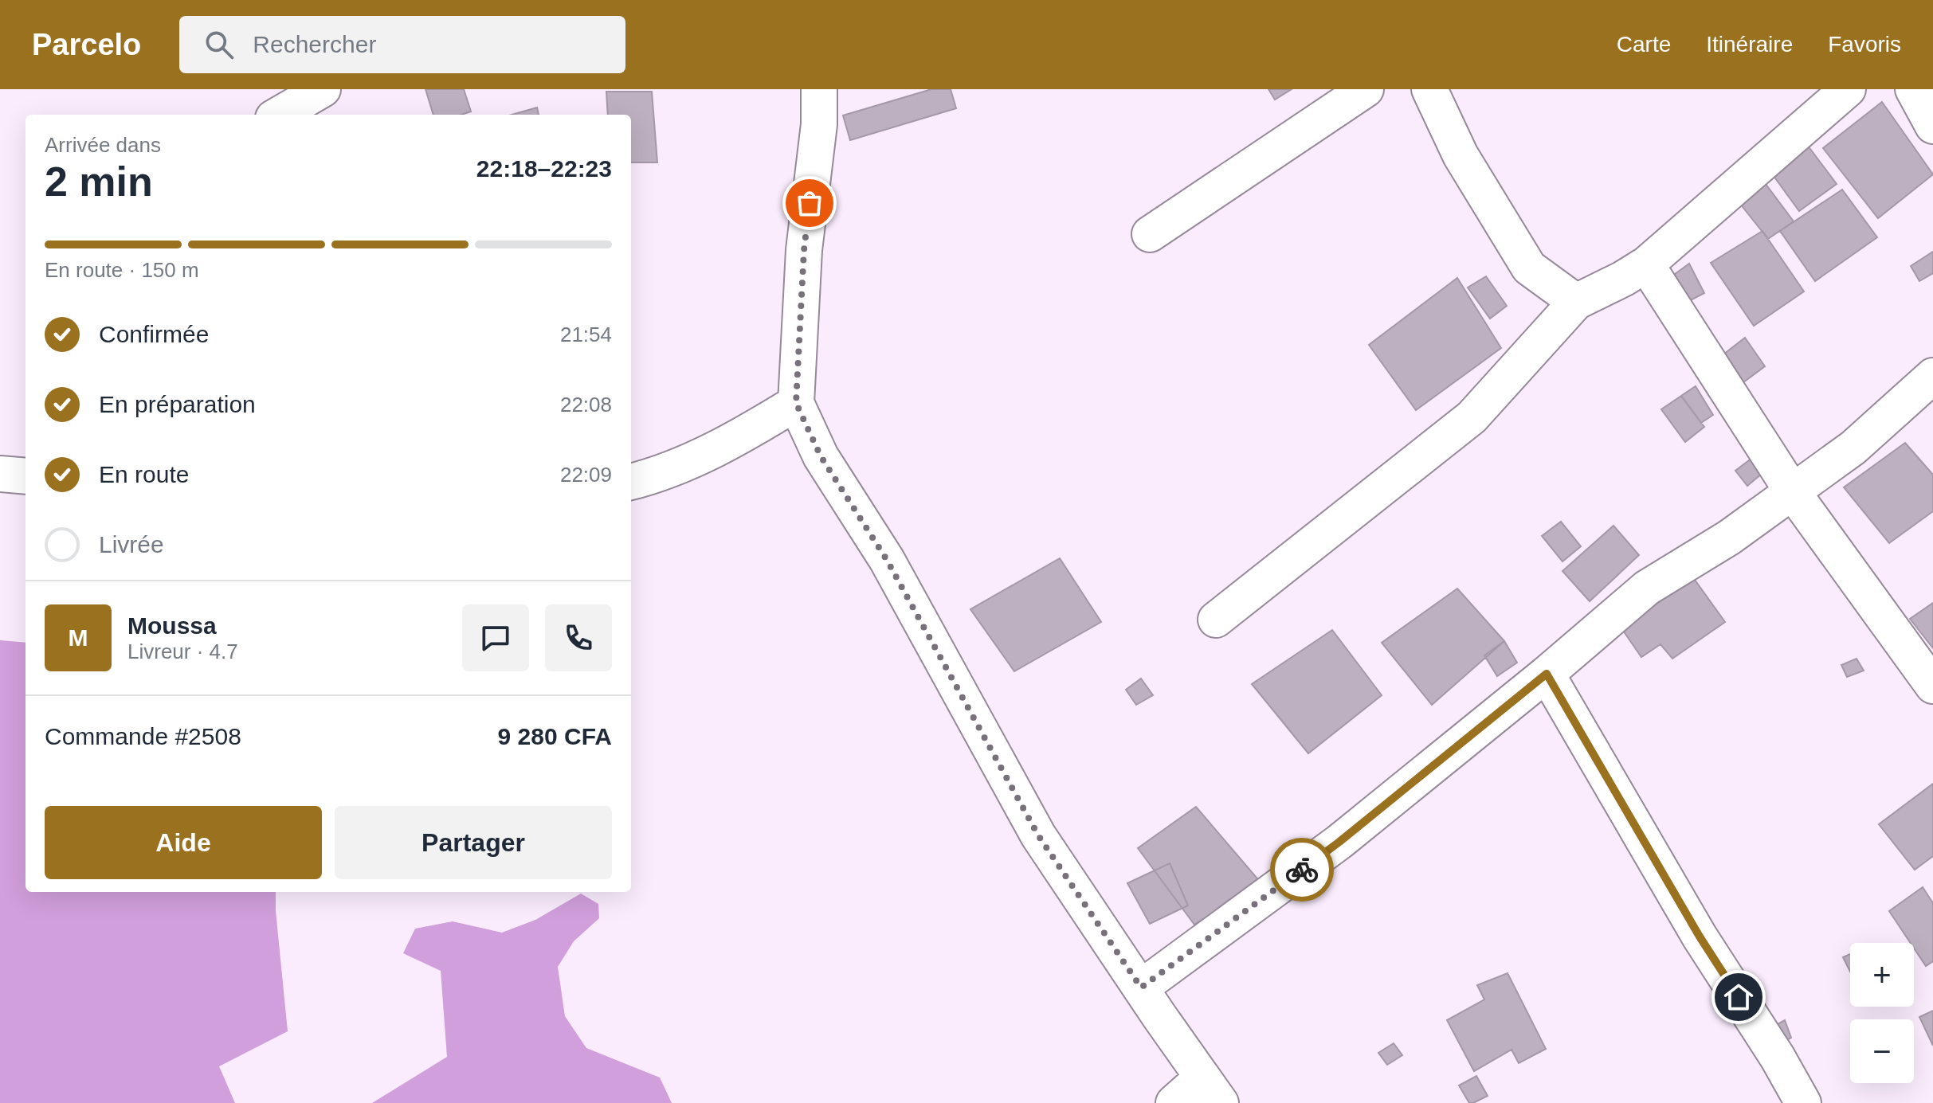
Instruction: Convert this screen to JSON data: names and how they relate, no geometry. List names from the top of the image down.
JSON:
{
  "page": {
    "header": "Parcelo",
    "search": "Rechercher",
    "nav": ["Carte", "Itinéraire", "Favoris"],
    "heading": ["2 min", "Arrivée dans", "22:18–22:23"],
    "panel": [
      "Moussa",
      "Livreur · 4.7",
      "Commande #2508",
      "9 280 CFA"
    ],
    "bar": "En route · 150 m",
    "list": [
      ["Confirmée", "21:54"],
      ["En préparation", "22:08"],
      ["En route", "22:09"],
      "Livrée"
    ],
    "round": "M",
    "buttons": ["Aide", "Partager"],
    "map_buttons": ["+", "−"]
  }
}
